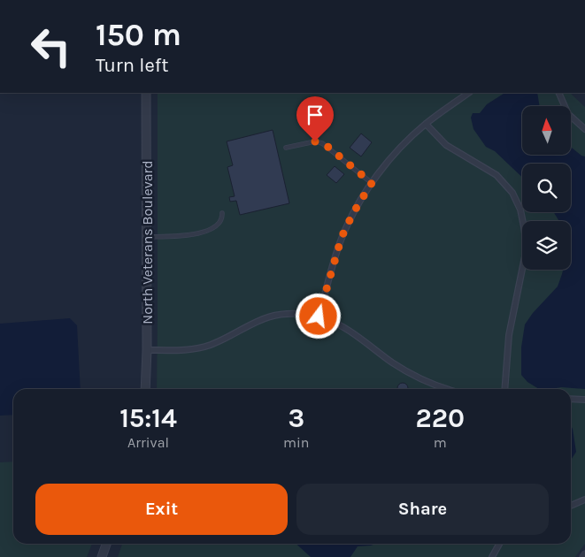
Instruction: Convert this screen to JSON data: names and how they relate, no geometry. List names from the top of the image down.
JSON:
{
  "streets": {
    "street": ["North Veterans Boulevard"]
  },
  "north": "top",
  "page": {
    "turn": ["150 m", "Turn left"],
    "eta": [
      "15:14",
      "Arrival",
      "3",
      "min",
      "220",
      "m"
    ],
    "buttons": ["Exit", "Share"]
  }
}
